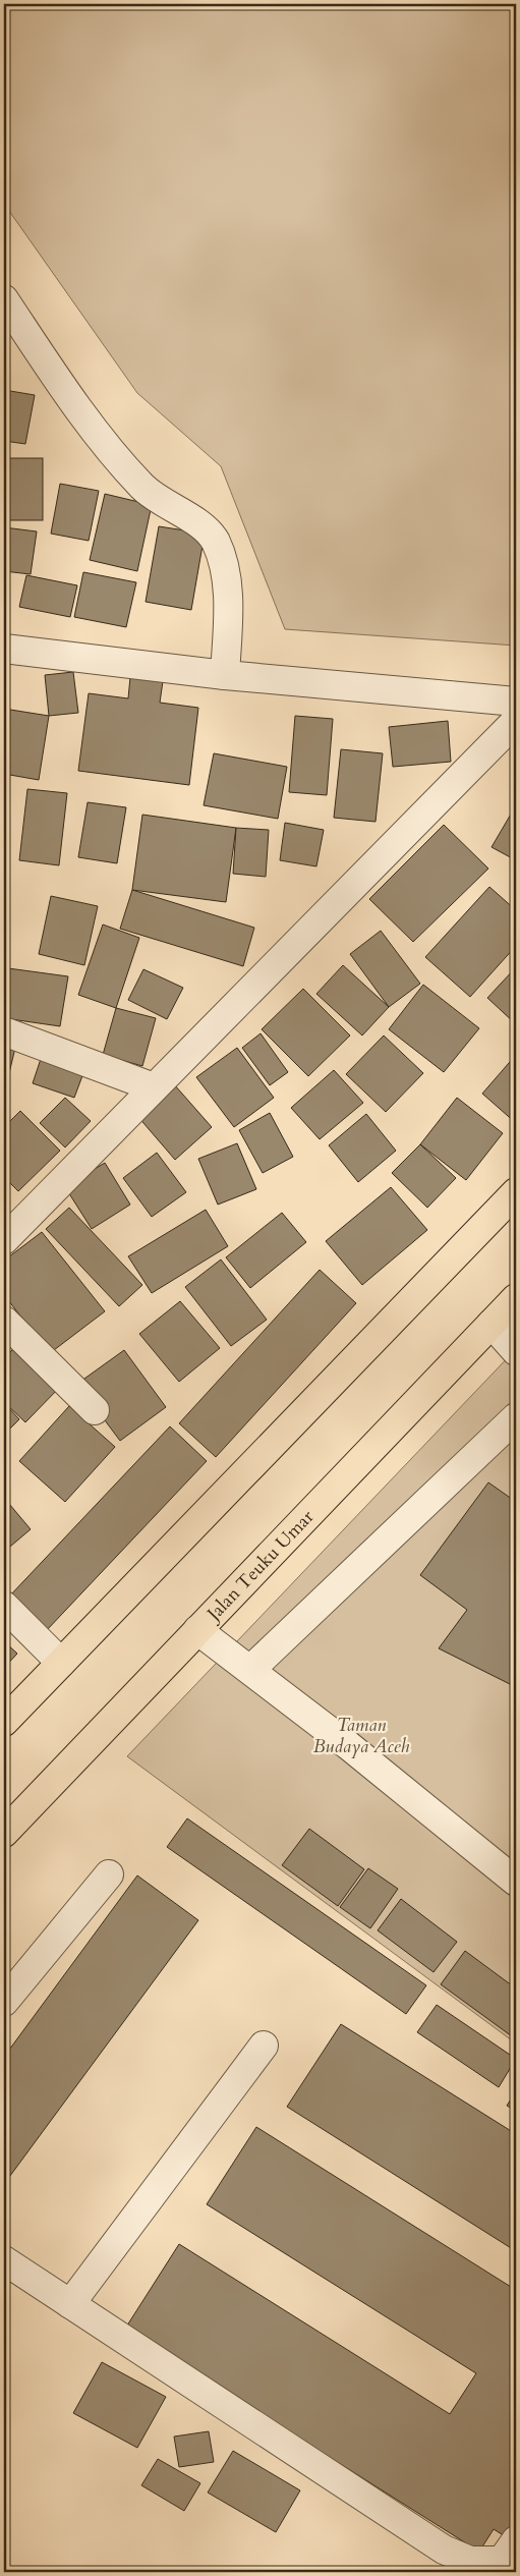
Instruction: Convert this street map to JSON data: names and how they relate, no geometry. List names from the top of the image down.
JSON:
{
  "streets": {
    "highway": ["Jalan Teuku Umar"]
  },
  "parks": ["Taman Budaya Aceh"]
}
